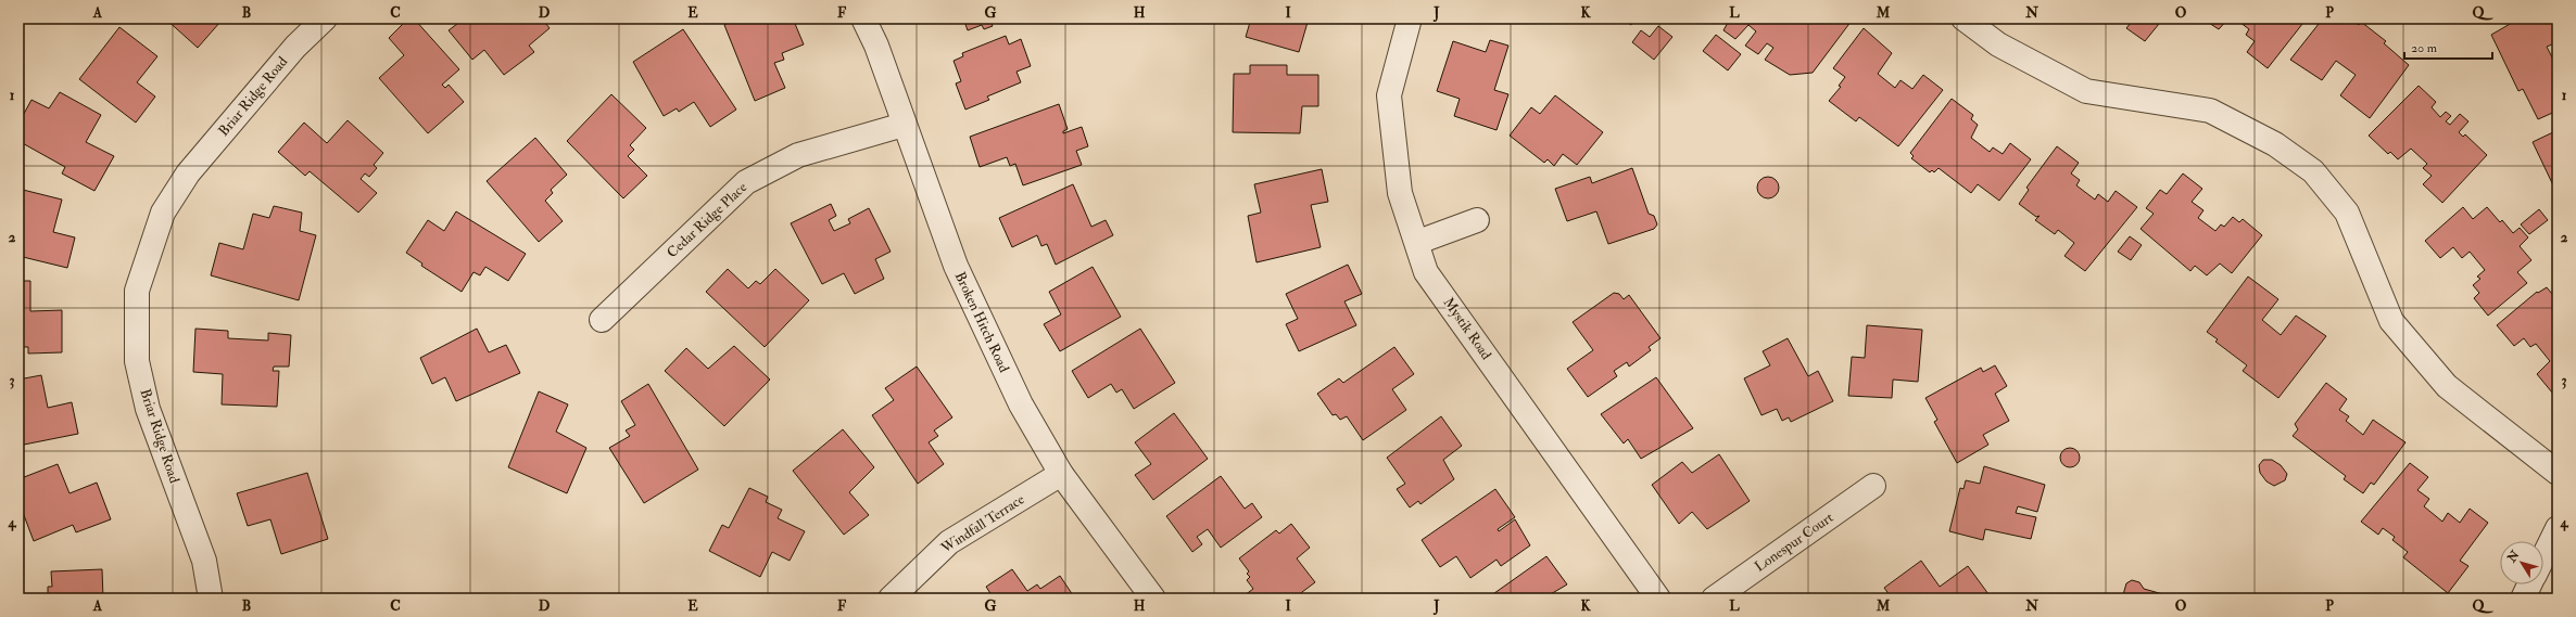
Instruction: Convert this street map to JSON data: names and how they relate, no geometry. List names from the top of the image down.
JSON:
{
  "streets": {
    "street": [
      "Briar Ridge Road",
      "Cedar Ridge Place",
      "Broken Hitch Road",
      "Mystik Road",
      "Windfall Terrace",
      "Lonespur Court"
    ]
  },
  "crossings": [
    ["Cedar Ridge Place", "Broken Hitch Road"],
    ["Broken Hitch Road", "Windfall Terrace"]
  ],
  "scale_bar": "20 m",
  "north": "top left",
  "grid": {
    "columns": [
      "A",
      "B",
      "C",
      "D",
      "E",
      "F",
      "G",
      "H",
      "I",
      "J",
      "K",
      "L",
      "M",
      "N",
      "O",
      "P",
      "Q"
    ],
    "rows": [
      "1",
      "2",
      "3",
      "4"
    ]
  }
}
